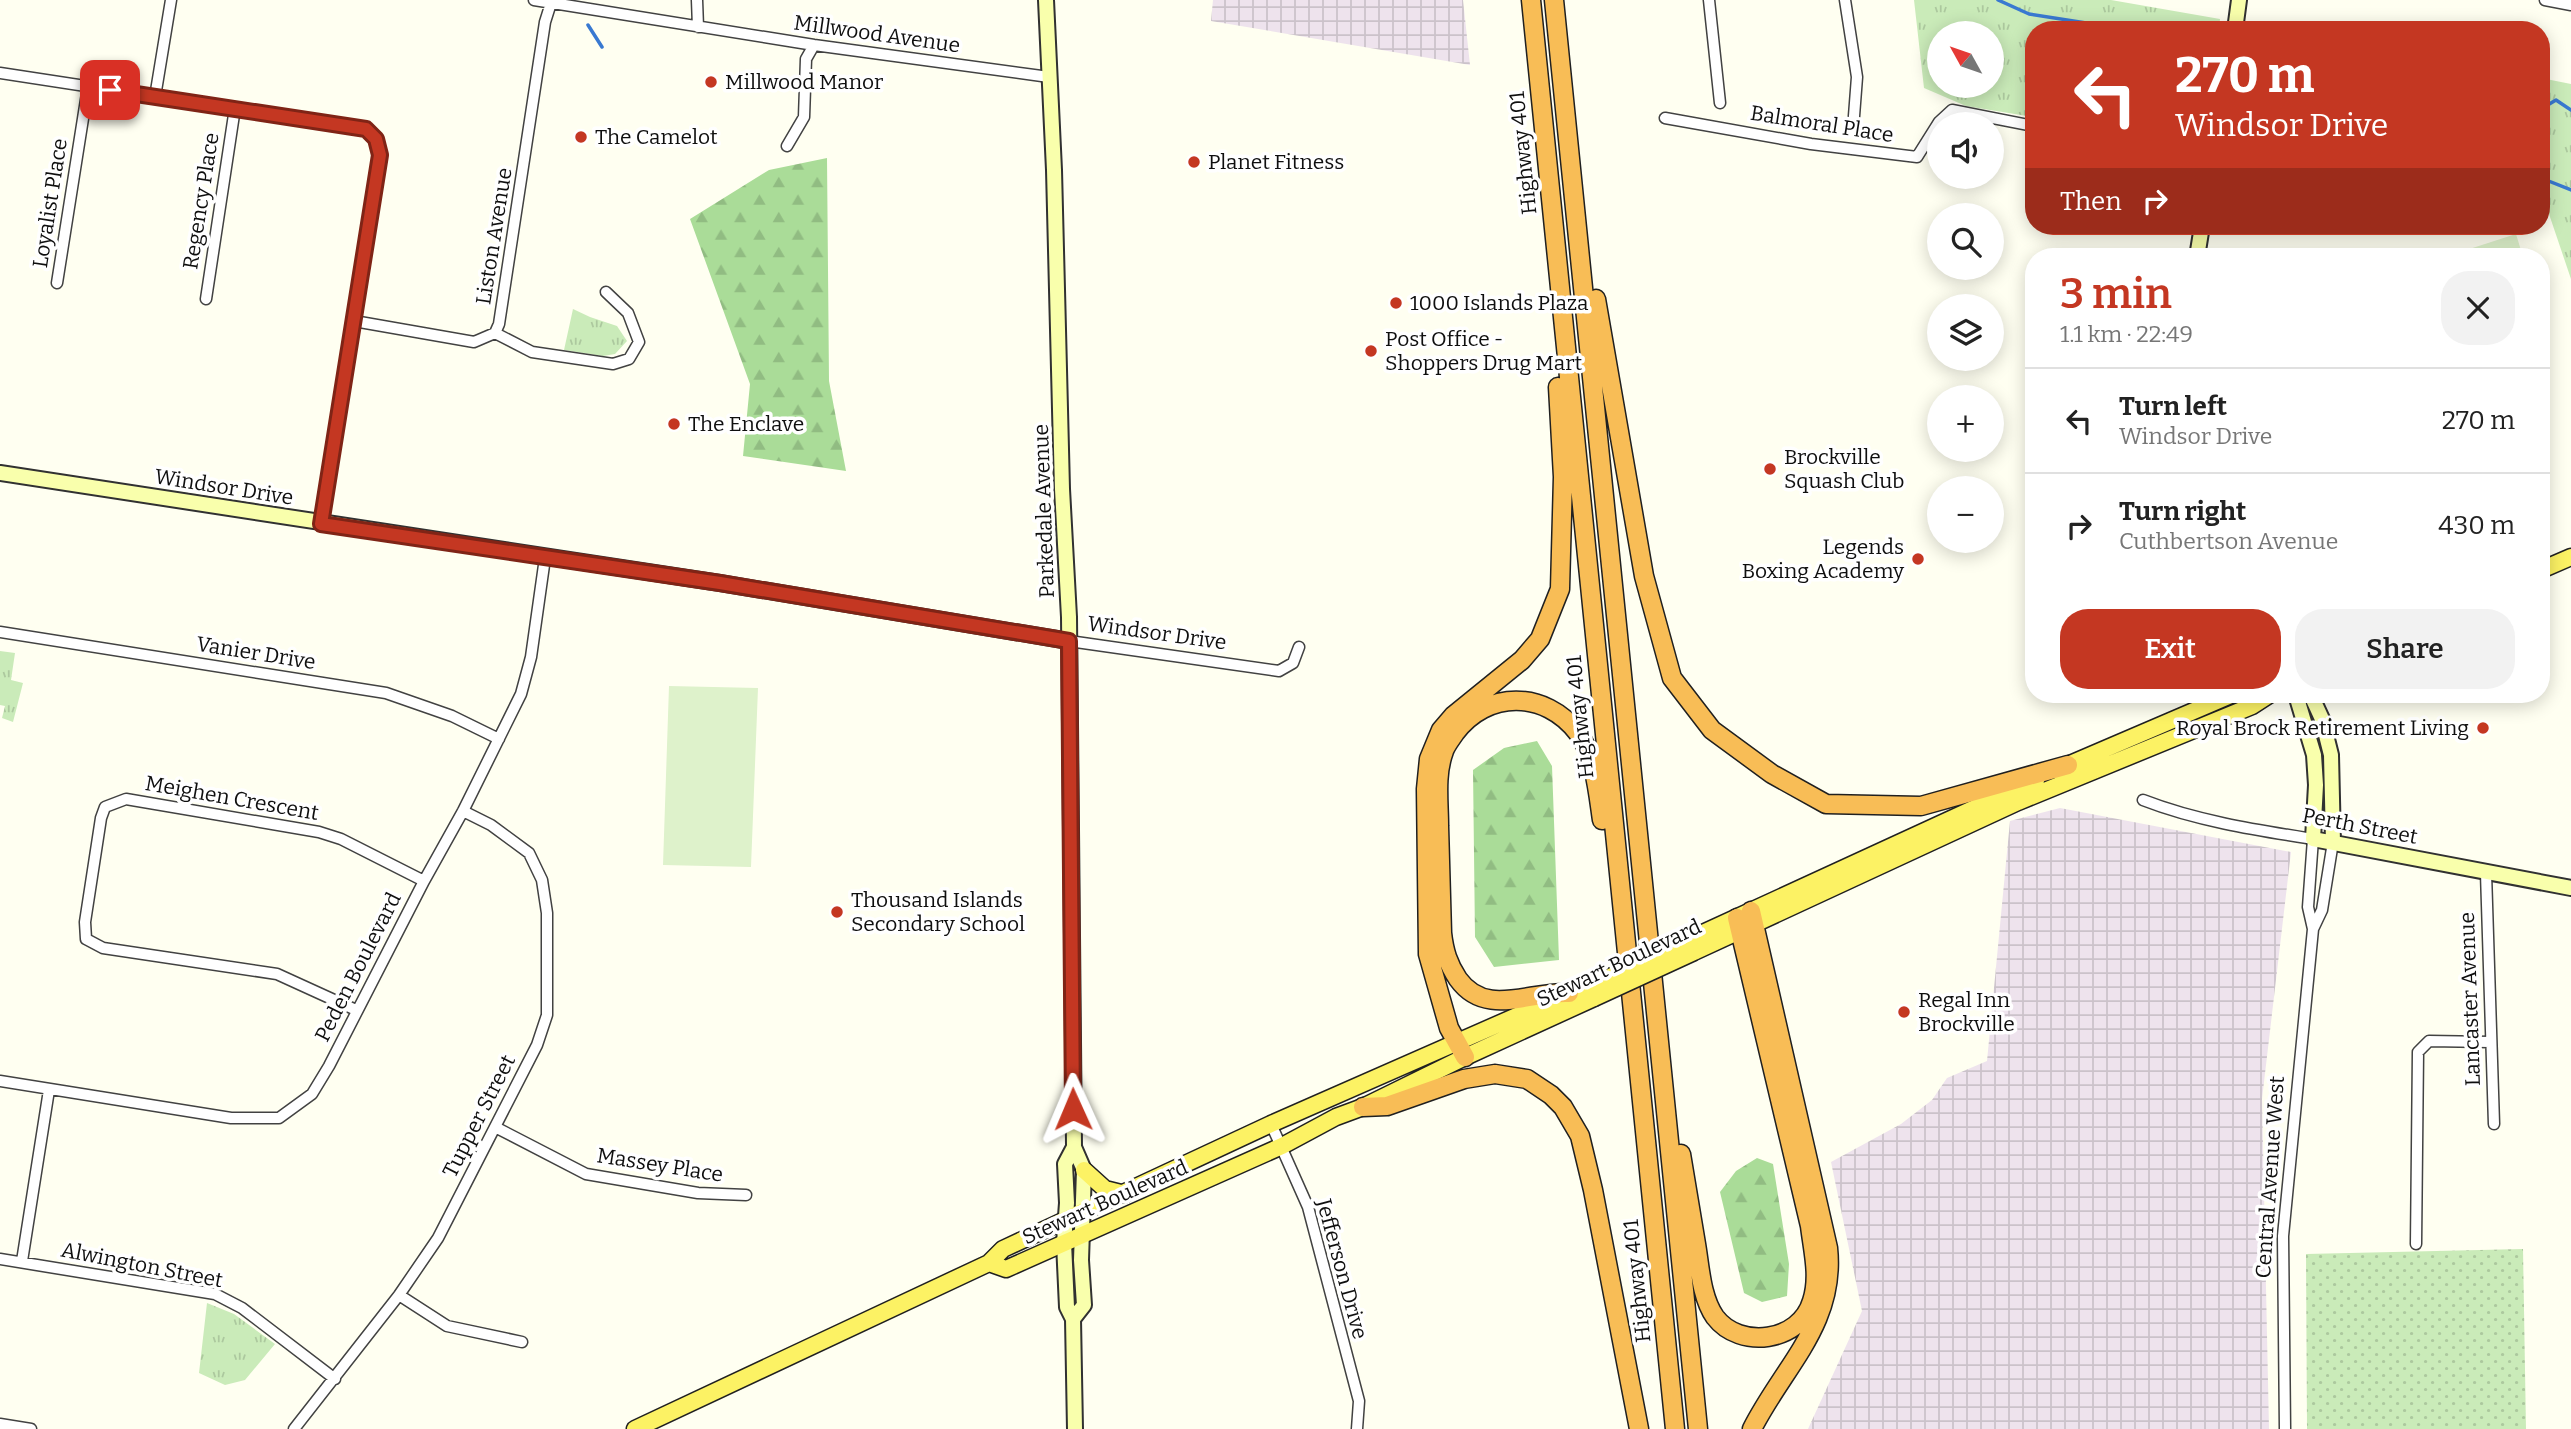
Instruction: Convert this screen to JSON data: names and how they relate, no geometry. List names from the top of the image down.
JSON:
{
  "streets": {
    "highway": ["Highway 401"],
    "main road": ["Stewart Boulevard"],
    "street": [
      "Millwood Avenue",
      "Balmoral Place",
      "Regency Place",
      "Loyalist Place",
      "Liston Avenue",
      "Windsor Drive",
      "Parkedale Avenue",
      "Vanier Drive",
      "Meighen Crescent",
      "Perth Street",
      "Peden Boulevard",
      "Lancaster Avenue",
      "Tupper Street",
      "Massey Place",
      "Central Avenue West",
      "Alwington Street",
      "Jefferson Drive"
    ]
  },
  "crossings": [
    ["Millwood Avenue", "Liston Avenue"],
    ["Millwood Avenue", "Parkedale Avenue"],
    ["Windsor Drive", "Parkedale Avenue"],
    ["Windsor Drive", "Peden Boulevard"],
    ["Parkedale Avenue", "Stewart Boulevard"],
    ["Vanier Drive", "Peden Boulevard"],
    ["Meighen Crescent", "Peden Boulevard"],
    ["Perth Street", "Lancaster Avenue"],
    ["Perth Street", "Central Avenue West"],
    ["Stewart Boulevard", "Jefferson Drive"],
    ["Peden Boulevard", "Tupper Street"],
    ["Tupper Street", "Massey Place"],
    ["Tupper Street", "Alwington Street"]
  ],
  "places": [
    "Millwood Manor",
    "The Camelot",
    "Planet Fitness",
    "1000 Islands Plaza",
    "Post Office - Shoppers Drug Mart",
    "The Enclave",
    "Brockville Squash Club",
    "Legends Boxing Academy",
    "Royal Brock Retirement Living",
    "Thousand Islands Secondary School",
    "Regal Inn Brockville"
  ],
  "north": "top left",
  "page": {
    "map_buttons": ["+", "−"],
    "turn": ["270 m", "Windsor Drive"],
    "then": "Then",
    "heading": ["3 min", "1.1 km · 22:49"],
    "list": [
      {
        "name": "Turn left",
        "note": "Windsor Drive",
        "value": "270 m"
      },
      {
        "name": "Turn right",
        "note": "Cuthbertson Avenue",
        "value": "430 m"
      }
    ],
    "buttons": ["Exit", "Share"]
  }
}
